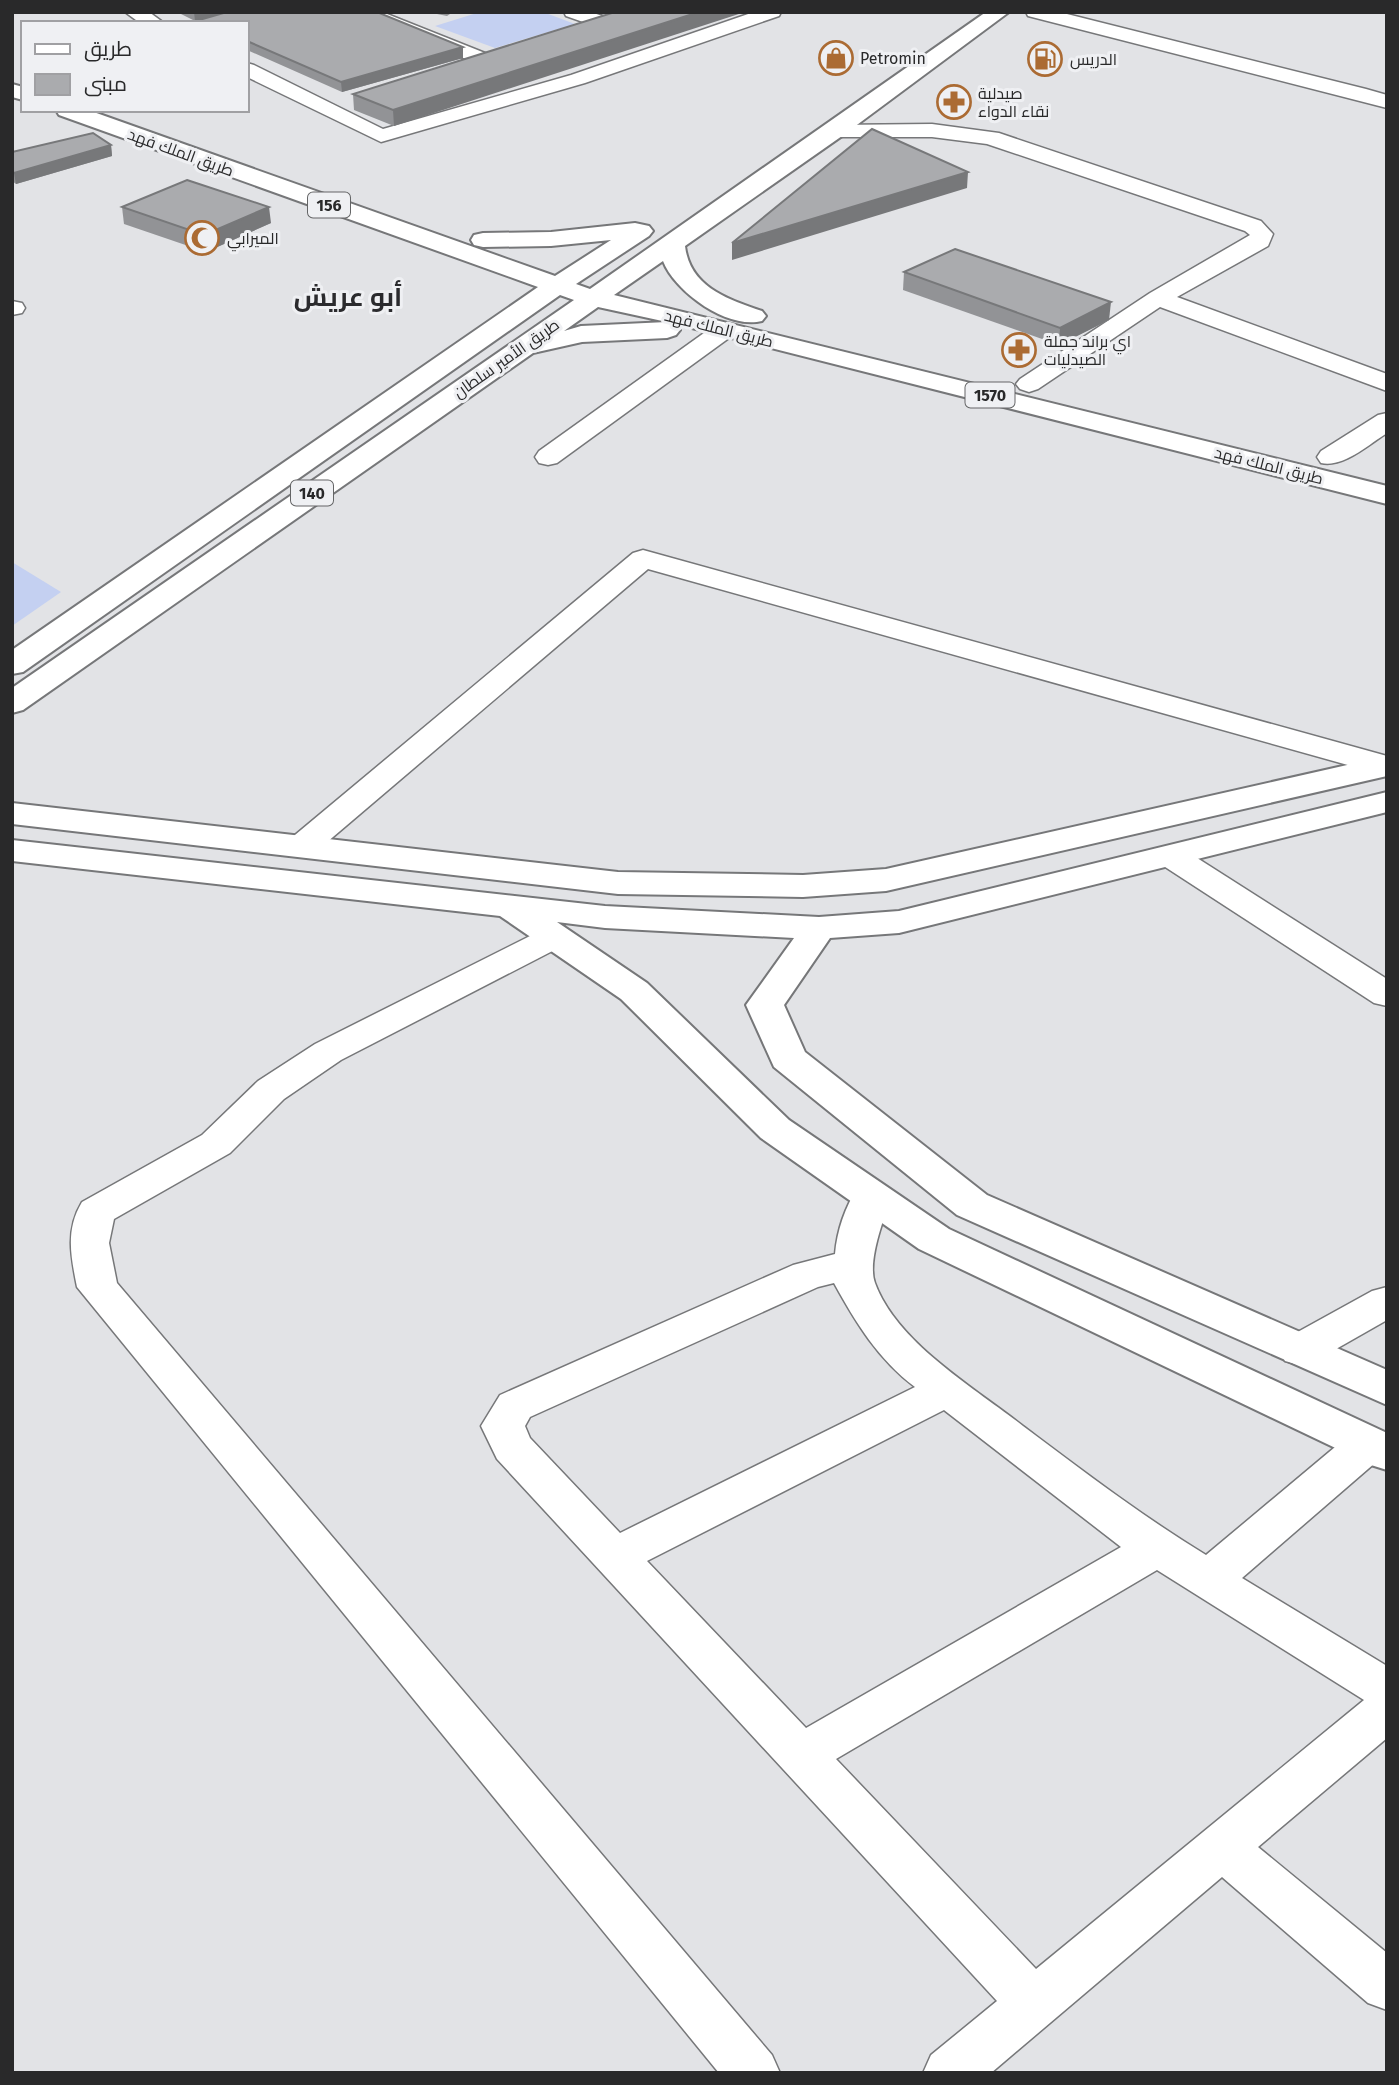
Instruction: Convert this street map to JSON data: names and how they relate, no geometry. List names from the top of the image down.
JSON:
{
  "streets": {
    "main road": [
      "طريق الملك فهد",
      "156",
      "طريق الأمير سلطان",
      "1570",
      "140"
    ]
  },
  "crossings": [
    ["طريق الملك فهد", "طريق الأمير سلطان"]
  ],
  "districts": ["أبو عريش"],
  "places": {
    "shop": ["Petromin"],
    "fuel station": ["الدريس"],
    "pharmacy": ["صيدلية نقاء الدواء", "اي براند جملة الصيدليات"],
    "mosque": ["الميرابي"]
  },
  "legend": ["طريق", "مبنى"]
}
